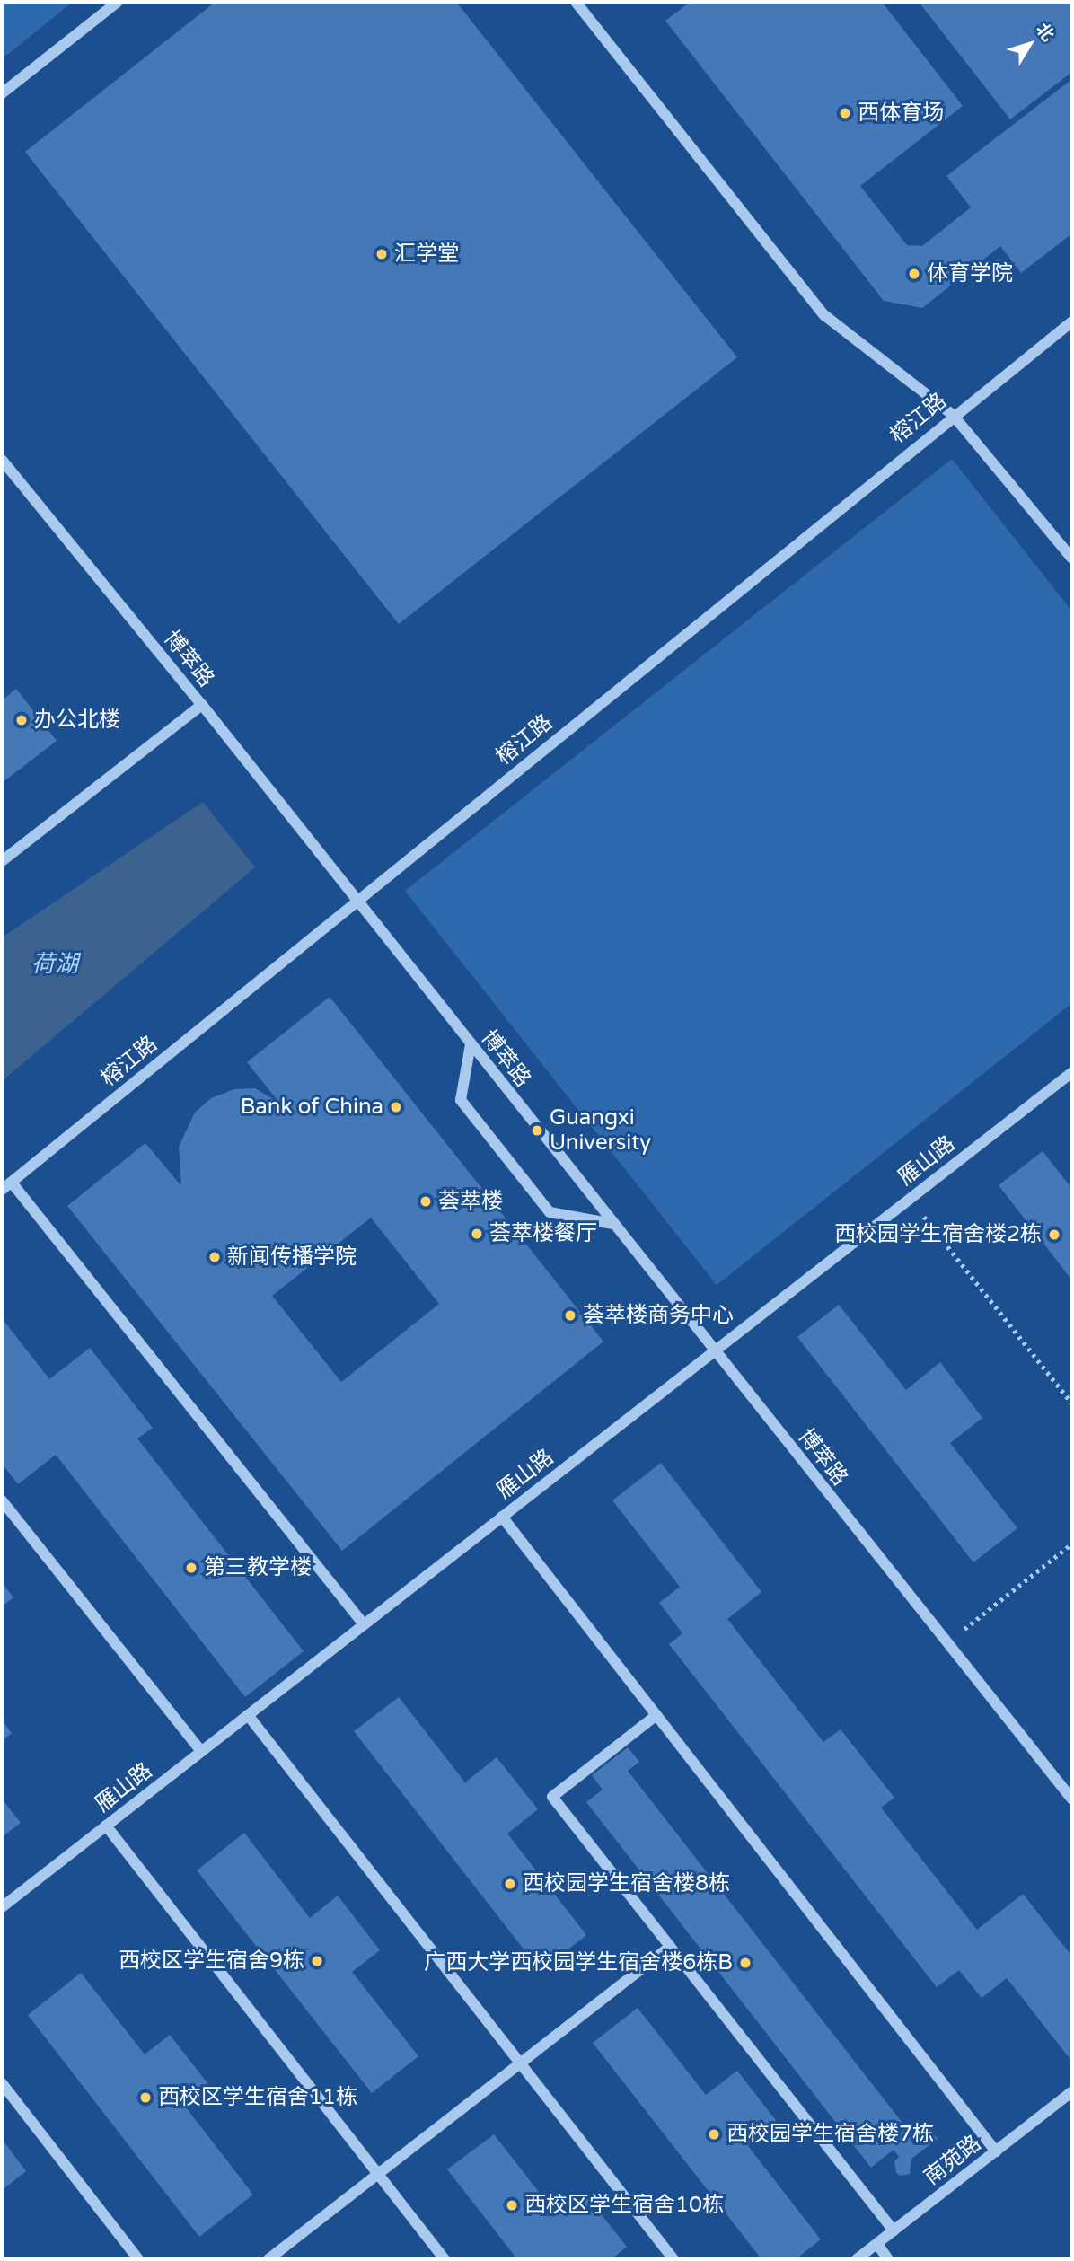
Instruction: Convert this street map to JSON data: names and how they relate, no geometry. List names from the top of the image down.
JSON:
{
  "streets": {
    "street": [
      "榕江路",
      "博萃路",
      "雁山路",
      "南苑路"
    ]
  },
  "crossings": [
    ["榕江路", "博萃路"],
    ["博萃路", "雁山路"]
  ],
  "water": ["荷湖"],
  "places": [
    "西体育场",
    "汇学堂",
    "体育学院",
    "办公北楼",
    "Bank of China",
    "Guangxi University",
    "荟萃楼",
    "荟萃楼餐厅",
    "西校园学生宿舍楼2栋",
    "新闻传播学院",
    "荟萃楼商务中心",
    "第三教学楼",
    "西校园学生宿舍楼8栋",
    "西校区学生宿舍9栋",
    "广西大学西校园学生宿舍楼6栋B",
    "西校区学生宿舍11栋",
    "西校园学生宿舍楼7栋",
    "西校区学生宿舍10栋"
  ],
  "north": "top right"
}
